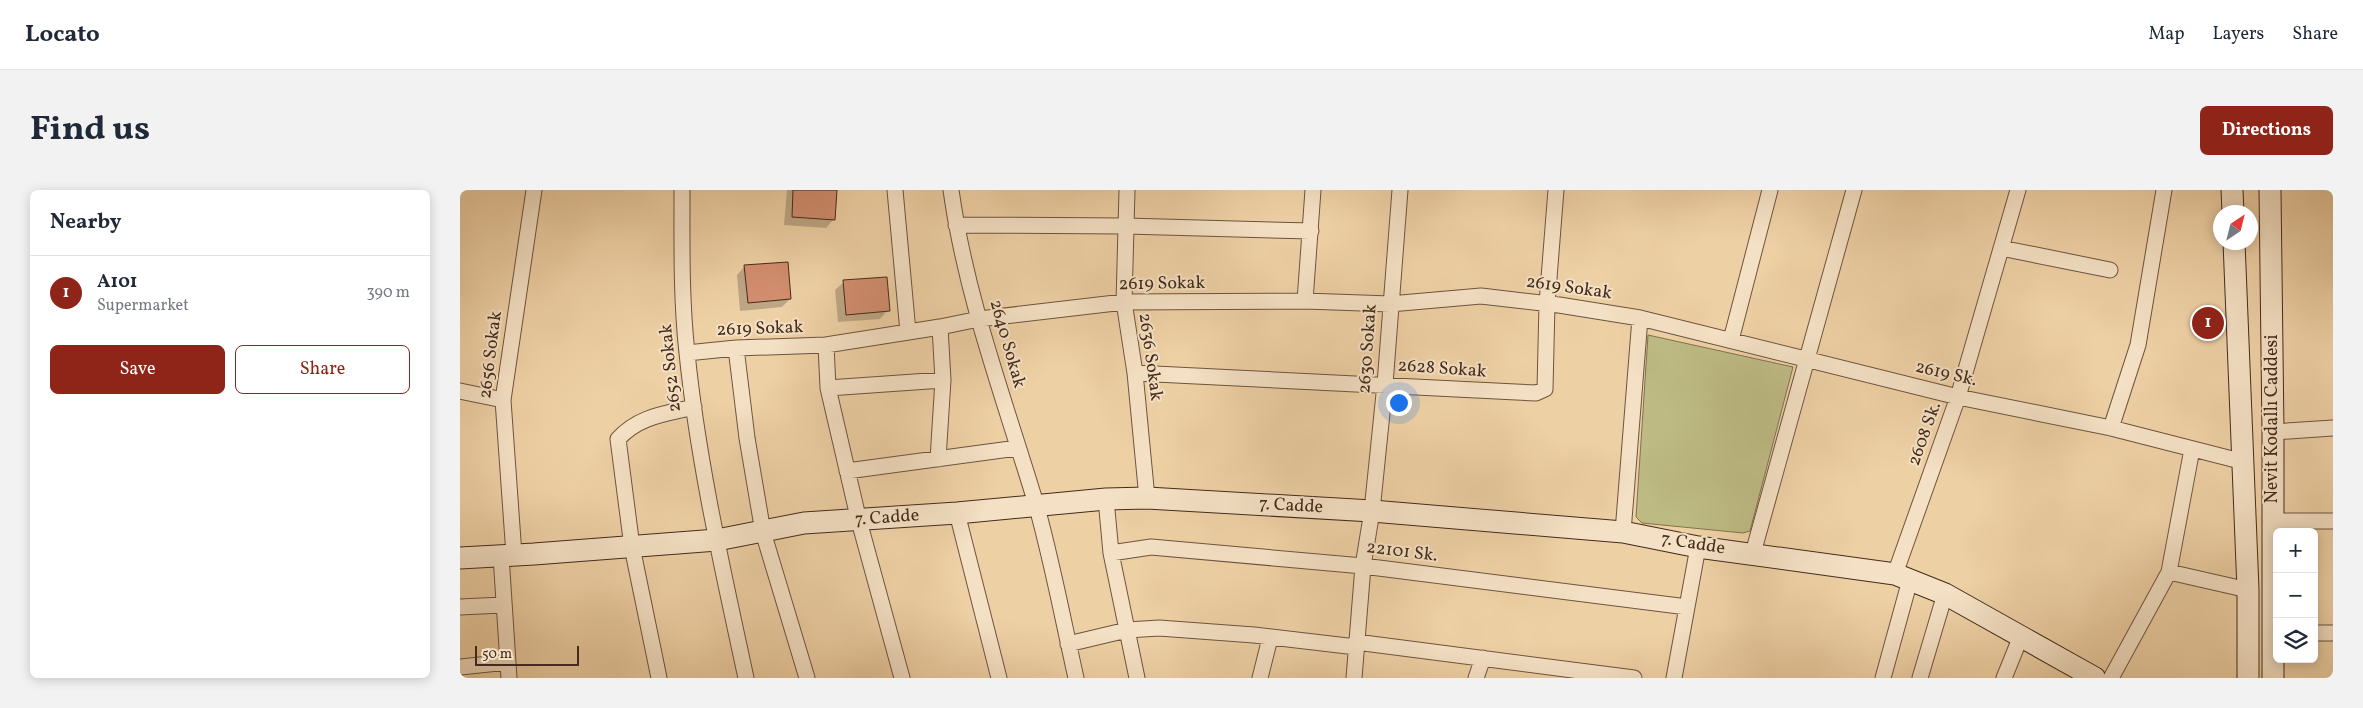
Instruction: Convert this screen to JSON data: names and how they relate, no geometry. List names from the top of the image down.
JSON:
{
  "streets": {
    "street": [
      "2619 Sokak",
      "2640 Sokak",
      "2630 Sokak",
      "2656 Sokak",
      "2636 Sokak",
      "2652 Sokak",
      "2628 Sokak",
      "2619 Sk.",
      "Nevit Kodallı Caddesi",
      "2608 Sk.",
      "7. Cadde",
      "22101 Sk."
    ]
  },
  "crossings": [
    ["2619 Sokak", "2640 Sokak"],
    ["2619 Sokak", "2630 Sokak"],
    ["2619 Sokak", "2636 Sokak"],
    ["2619 Sokak", "2652 Sokak"],
    ["2619 Sokak", "2628 Sokak"],
    ["2619 Sokak", "2619 Sk."],
    ["2640 Sokak", "7. Cadde"],
    ["2630 Sokak", "2628 Sokak"],
    ["2630 Sokak", "7. Cadde"],
    ["2630 Sokak", "22101 Sk."],
    ["2656 Sokak", "7. Cadde"],
    ["2636 Sokak", "2628 Sokak"],
    ["2636 Sokak", "7. Cadde"],
    ["2652 Sokak", "7. Cadde"],
    ["2619 Sk.", "Nevit Kodallı Caddesi"],
    ["2619 Sk.", "2608 Sk."],
    ["2608 Sk.", "7. Cadde"]
  ],
  "scale_bar": "50 m",
  "north": "top right",
  "page": {
    "header": "Locato",
    "nav": ["Map", "Layers", "Share"],
    "title": "Find us",
    "buttons": [
      "Directions",
      ["Save", "Share"]
    ],
    "heading": "Nearby",
    "list": [
      {
        "mark": "1",
        "name": "A101",
        "note": "Supermarket",
        "value": "390 m"
      }
    ],
    "pins": "1",
    "map_buttons": ["+", "−"],
    "scale": "50 m"
  }
}
